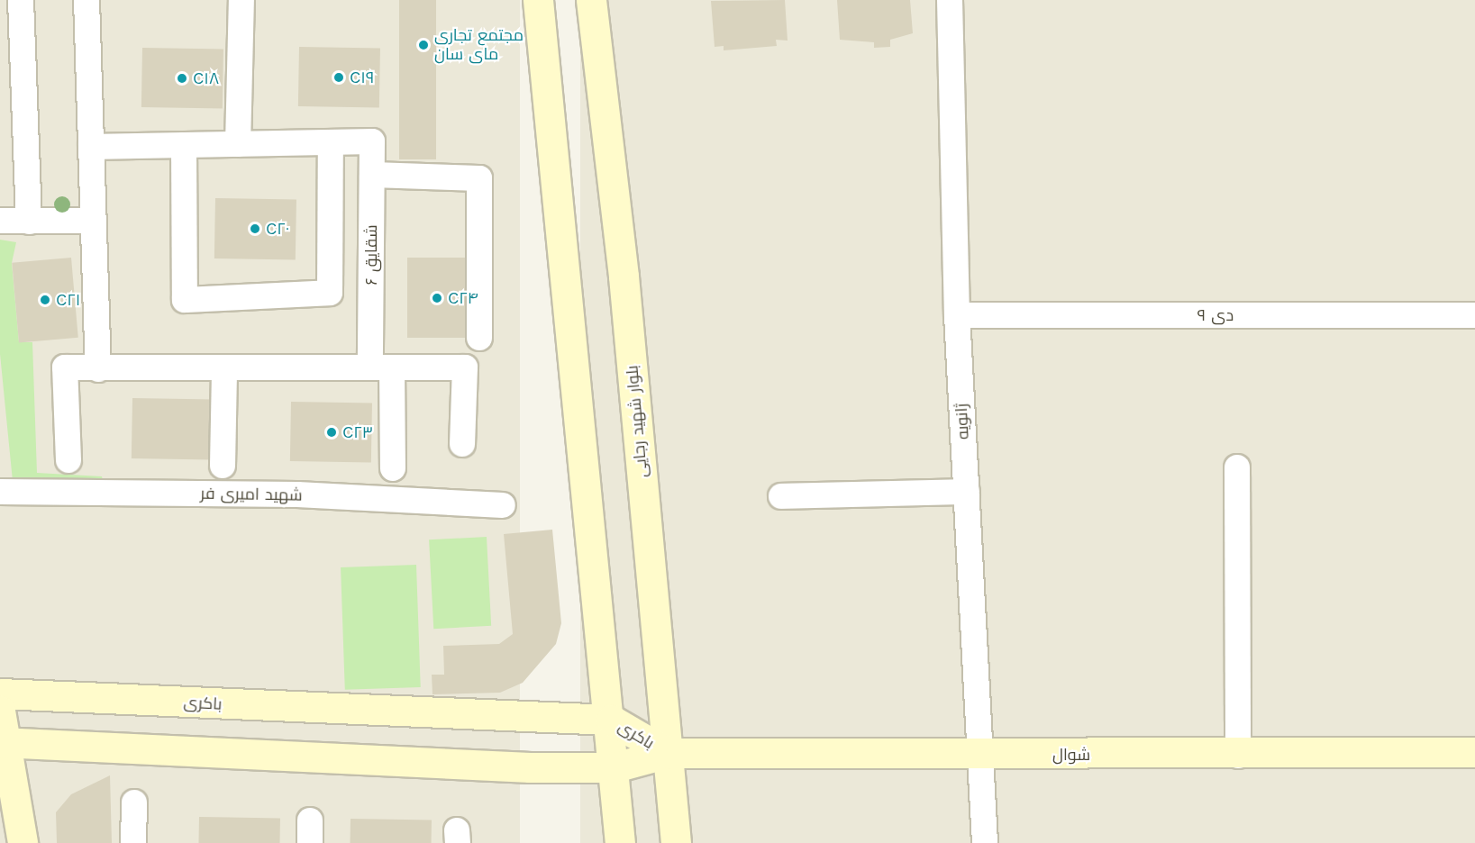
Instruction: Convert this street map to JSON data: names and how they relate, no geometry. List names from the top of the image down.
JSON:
{
  "streets": {
    "street": [
      "شقایق ۶",
      "۹ دی",
      "بلوار شهید رجایی",
      "ژانویه",
      "شهید امیری فر",
      "باکری",
      "شوال"
    ]
  },
  "crossings": [
    ["۹ دی", "ژانویه"],
    ["بلوار شهید رجایی", "باکری"],
    ["بلوار شهید رجایی", "شوال"],
    ["ژانویه", "شوال"],
    ["باکری", "شوال"]
  ],
  "places": [
    "مجتمع تجاری مای سان",
    "C۱۹",
    "C۱۸",
    "C۲۰",
    "C۲۴",
    "C۲۱",
    "C۲۳"
  ]
}
